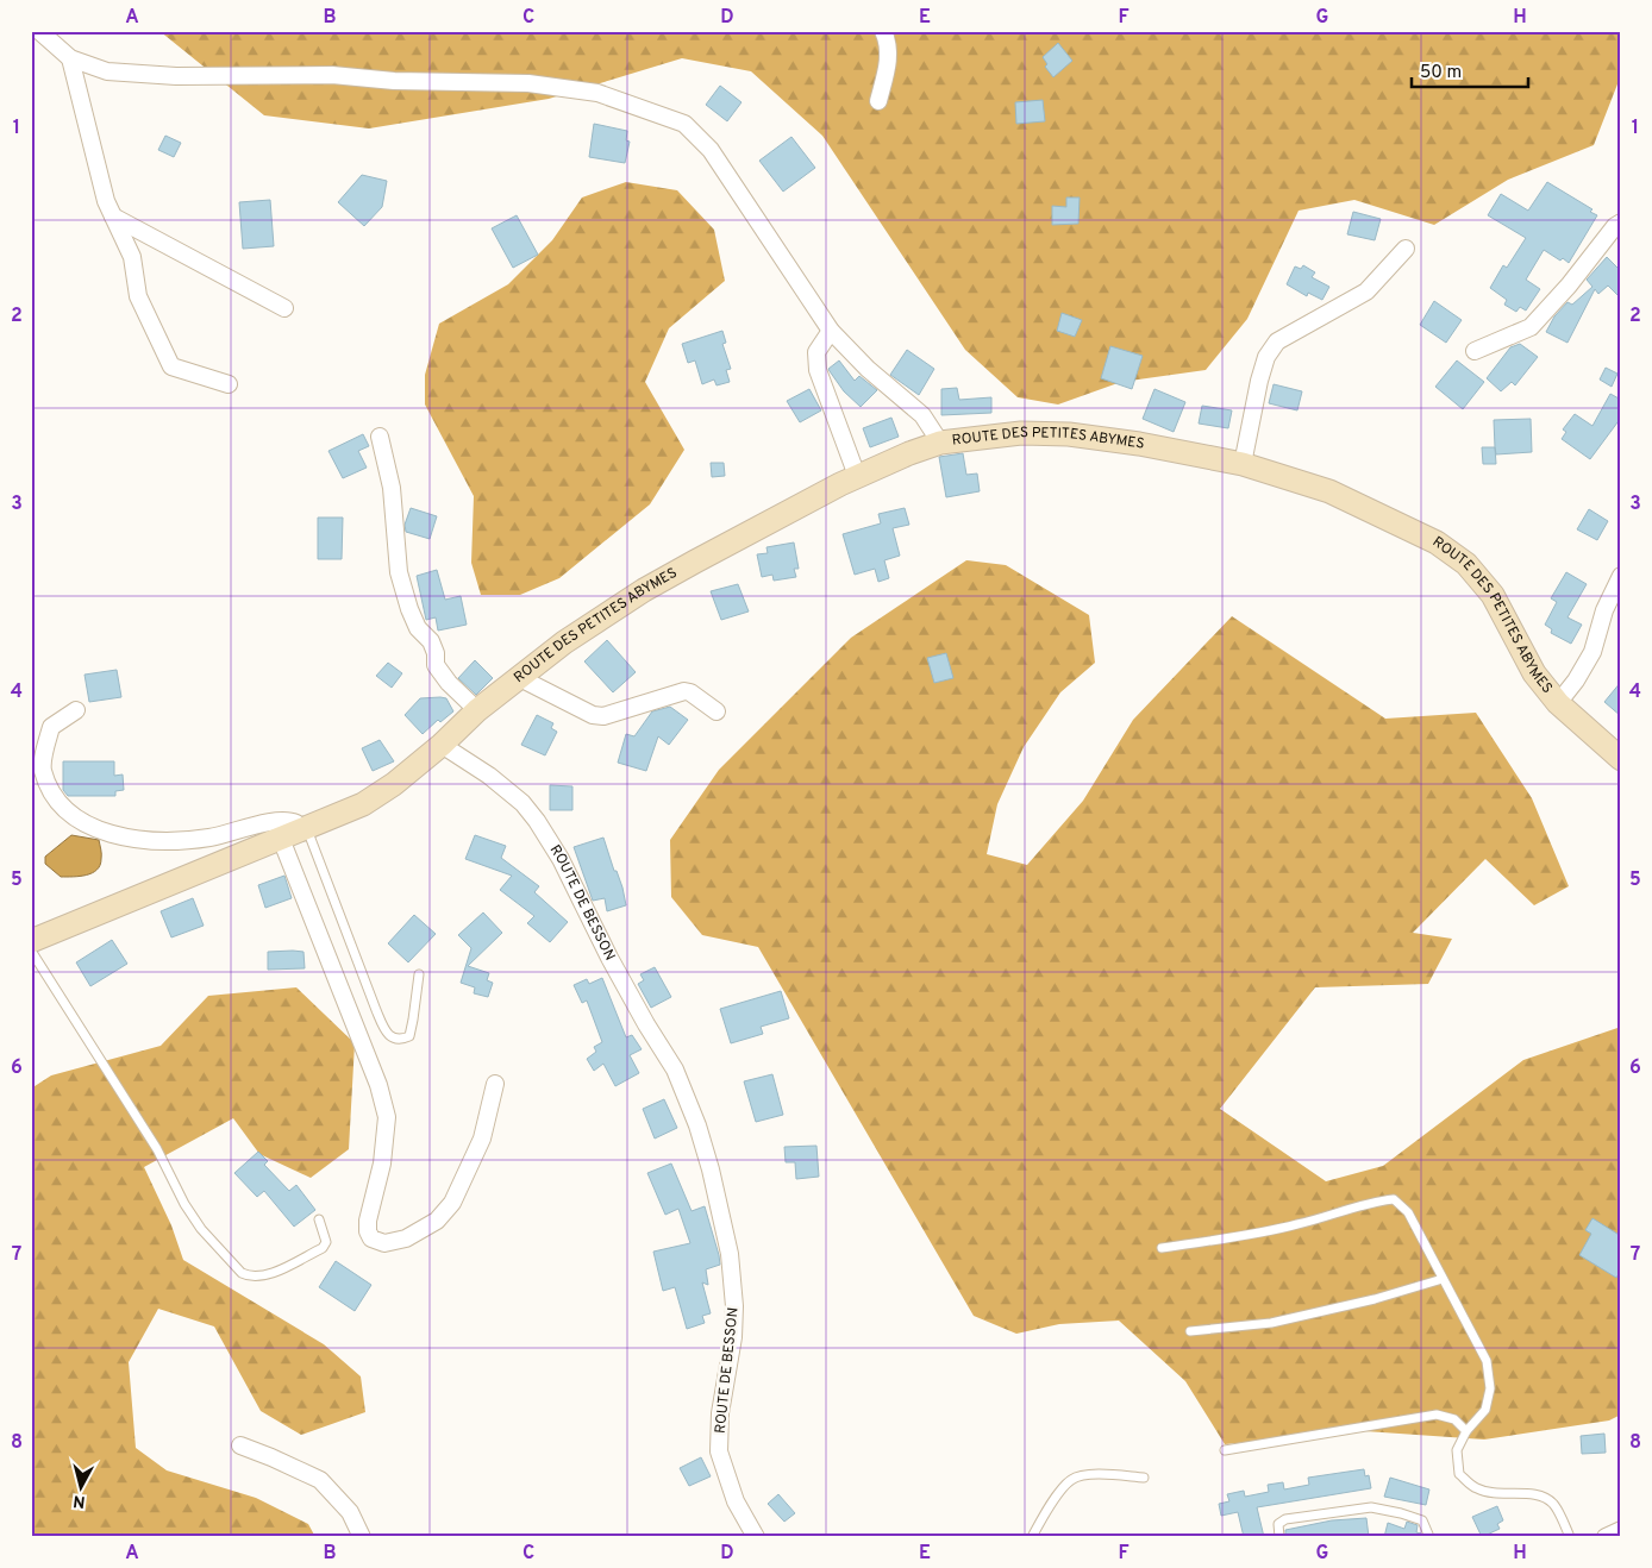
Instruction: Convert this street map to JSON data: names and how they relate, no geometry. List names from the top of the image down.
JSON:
{
  "streets": {
    "main road": ["ROUTE DES PETITES ABYMES"],
    "street": ["ROUTE DE BESSON"]
  },
  "crossings": [
    ["ROUTE DES PETITES ABYMES", "ROUTE DE BESSON"]
  ],
  "scale_bar": "50 m",
  "north": "bottom",
  "grid": {
    "columns": [
      "A",
      "B",
      "C",
      "D",
      "E",
      "F",
      "G",
      "H"
    ],
    "rows": [
      "1",
      "2",
      "3",
      "4",
      "5",
      "6",
      "7",
      "8"
    ]
  }
}
